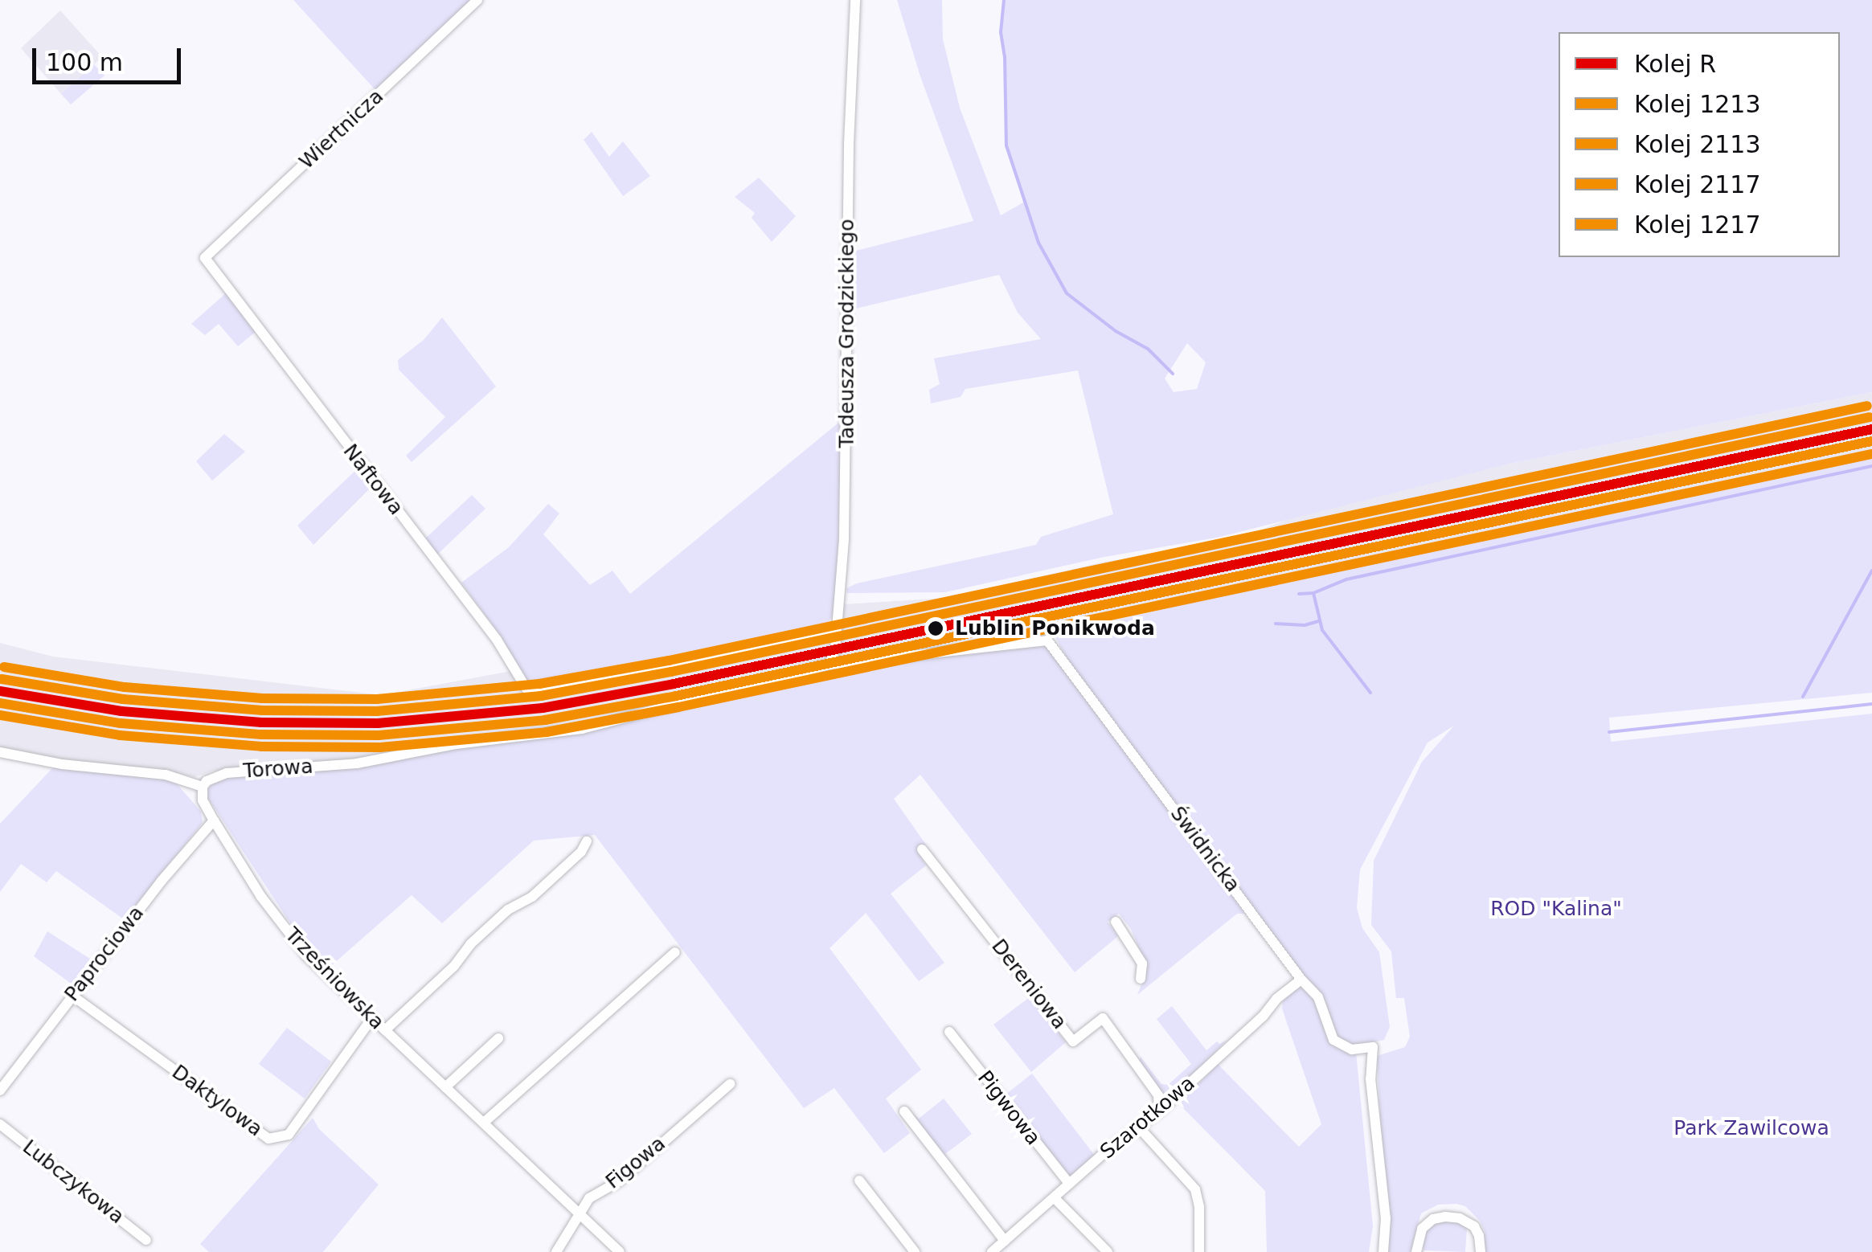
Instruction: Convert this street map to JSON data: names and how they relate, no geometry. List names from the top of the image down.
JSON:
{
  "streets": {
    "street": [
      "Wiertnicza",
      "Tadeusza Grodzickiego",
      "Naftowa",
      "Torowa",
      "Świdnicka",
      "Paprociowa",
      "Trześniowska",
      "Dereniowa",
      "Daktylowa",
      "Pigwowa",
      "Szarotkowa",
      "Figowa",
      "Lubczykowa"
    ]
  },
  "crossings": [
    ["Wiertnicza", "Naftowa"],
    ["Tadeusza Grodzickiego", "Naftowa"],
    ["Tadeusza Grodzickiego", "Torowa"],
    ["Tadeusza Grodzickiego", "Świdnicka"],
    ["Torowa", "Świdnicka"],
    ["Torowa", "Trześniowska"],
    ["Świdnicka", "Szarotkowa"],
    ["Paprociowa", "Trześniowska"],
    ["Paprociowa", "Daktylowa"],
    ["Trześniowska", "Daktylowa"],
    ["Trześniowska", "Figowa"],
    ["Dereniowa", "Szarotkowa"],
    ["Pigwowa", "Szarotkowa"]
  ],
  "parks": ["ROD \"Kalina\"", "Park Zawilcowa"],
  "places": ["Lublin Ponikwoda"],
  "lines": [
    "rail line 1217",
    "rail line 2113",
    "rail line R",
    "rail line 1213",
    "rail line 2117"
  ],
  "legend": [
    "Kolej R",
    "Kolej 1213",
    "Kolej 2113",
    "Kolej 2117",
    "Kolej 1217"
  ],
  "scale_bar": "100 m"
}
